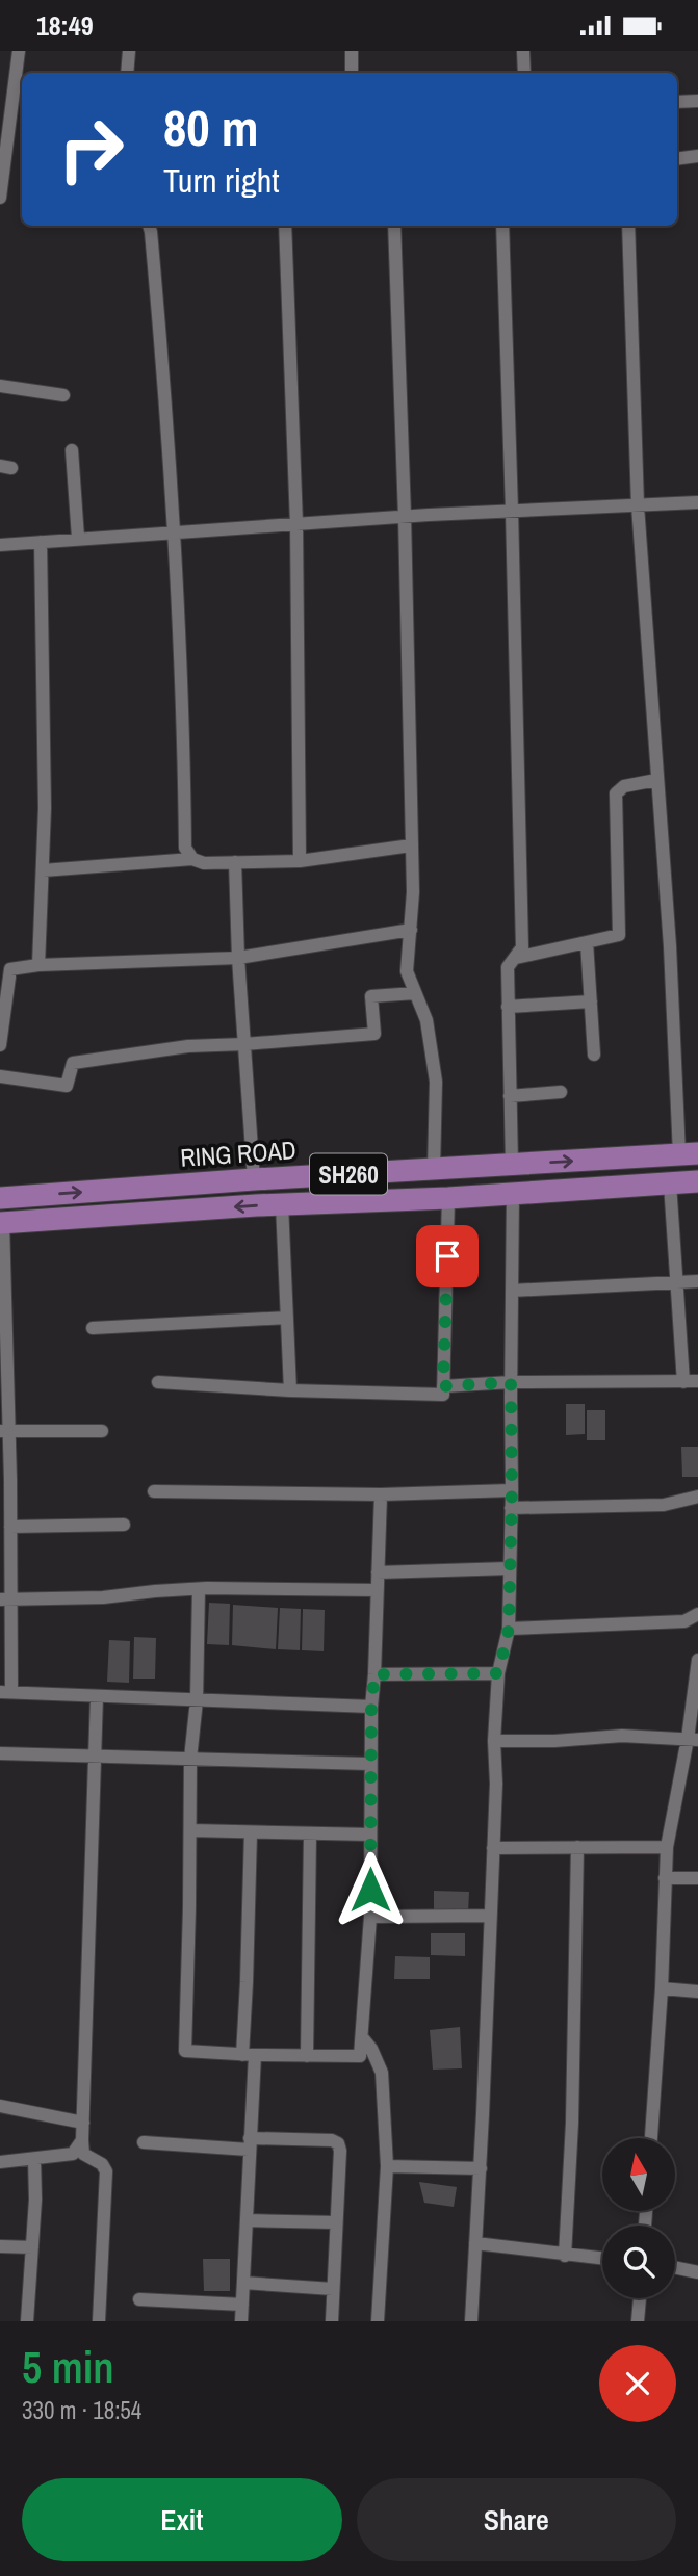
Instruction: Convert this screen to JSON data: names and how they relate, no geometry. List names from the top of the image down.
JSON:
{
  "streets": {
    "highway": ["RING ROAD", "SH260"]
  },
  "north": "top",
  "page": {
    "status": "18:49",
    "turn": ["80 m", "Turn right"],
    "heading": ["5 min", "330 m · 18:54"],
    "buttons": ["Exit", "Share"]
  }
}
